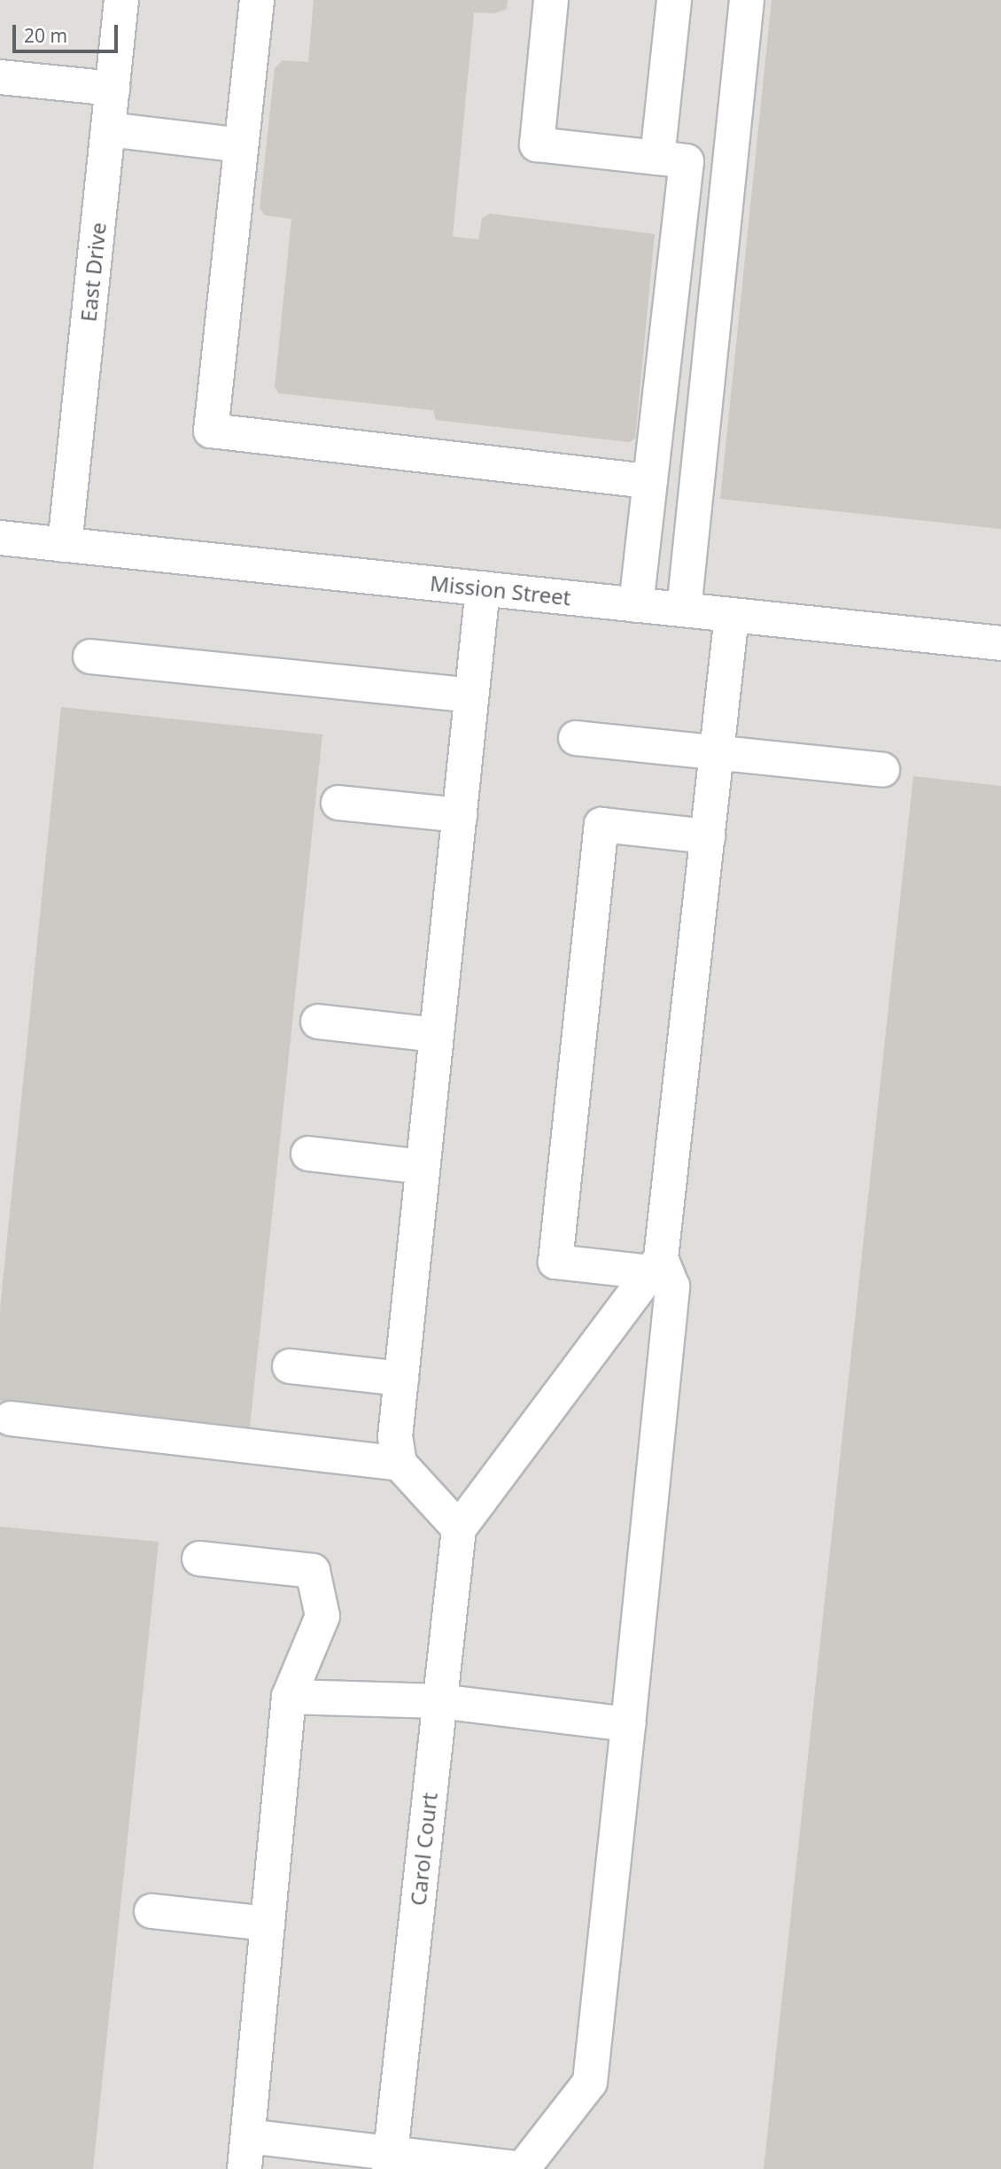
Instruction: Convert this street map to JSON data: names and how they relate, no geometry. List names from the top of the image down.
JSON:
{
  "streets": {
    "street": ["East Drive", "Mission Street", "Carol Court"]
  },
  "crossings": [
    ["East Drive", "Mission Street"]
  ],
  "scale_bar": "20 m"
}
